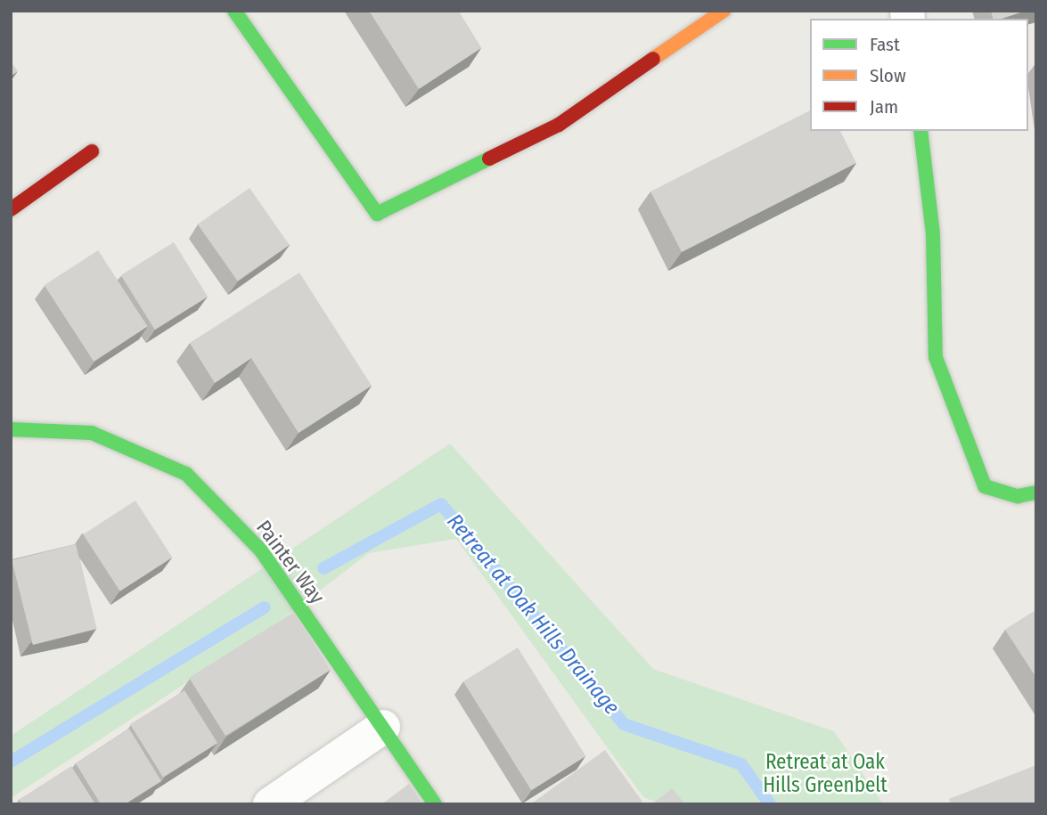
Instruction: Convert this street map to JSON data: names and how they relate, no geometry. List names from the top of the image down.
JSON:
{
  "streets": {
    "street": ["Painter Way"]
  },
  "water": ["Retreat at Oak Hills Drainage"],
  "parks": ["Retreat at Oak Hills Greenbelt"],
  "legend": ["Fast", "Slow", "Jam"]
}
